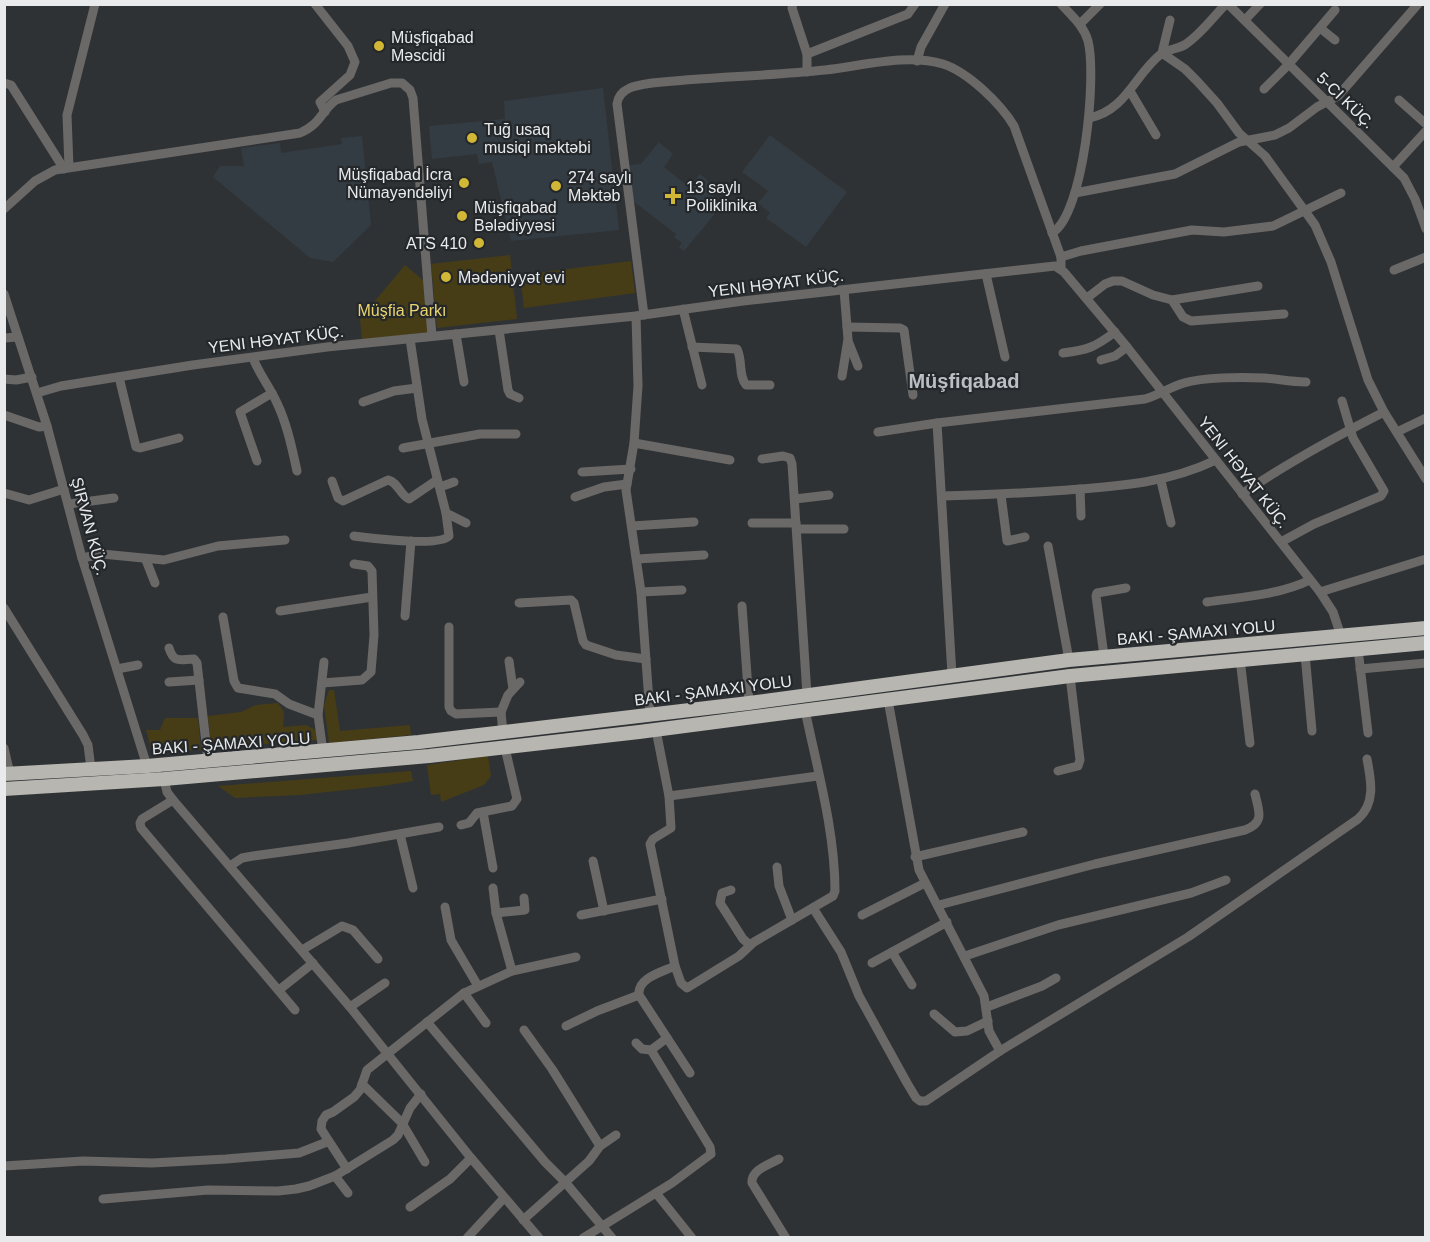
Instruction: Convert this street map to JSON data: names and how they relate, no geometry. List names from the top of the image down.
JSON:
{
  "streets": {
    "street": ["5-CI KÜÇ.", "YENI HƏYAT KÜÇ.", "ŞIRVAN KÜÇ."]
  },
  "crossings": [
    ["YENI HƏYAT KÜÇ.", "ŞIRVAN KÜÇ."]
  ],
  "districts": ["Müşfiqabad"],
  "parks": ["Müşfia Parkı"],
  "places": {
    "other": [
      "Müşfiqabad Məscidi",
      "Tuğ usaq musiqi məktəbi",
      "Müşfiqabad İcra Nümayəndəliyi",
      "274 saylı Məktəb",
      "Müşfiqabad Bələdiyyəsi",
      "ATS 410",
      "Mədəniyyət evi"
    ],
    "health": ["13 saylı Poliklinika"]
  }
}
